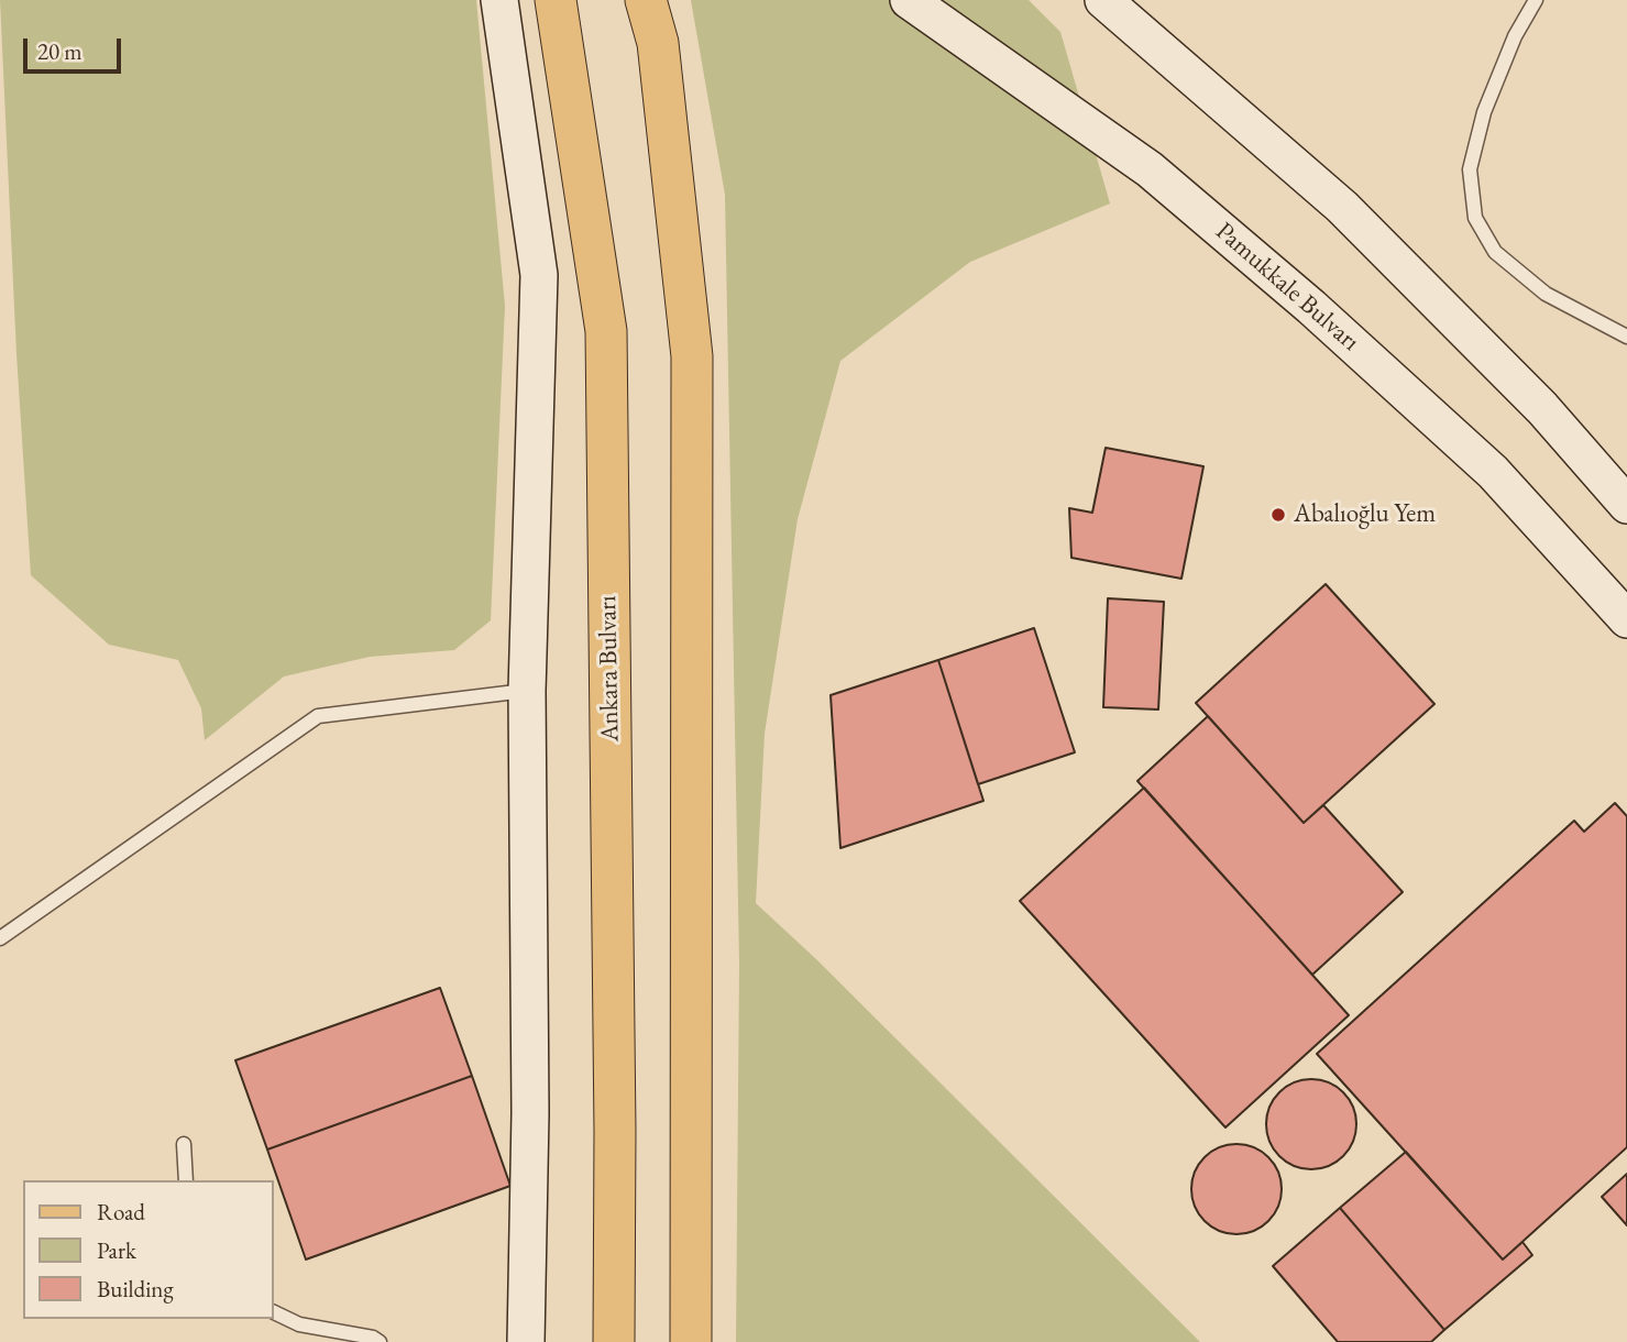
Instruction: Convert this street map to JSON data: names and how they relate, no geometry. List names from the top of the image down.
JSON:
{
  "streets": {
    "main road": ["Pamukkale Bulvarı", "Ankara Bulvarı"]
  },
  "places": ["Abalıoğlu Yem"],
  "legend": ["Road", "Park", "Building"],
  "scale_bar": "20 m"
}
